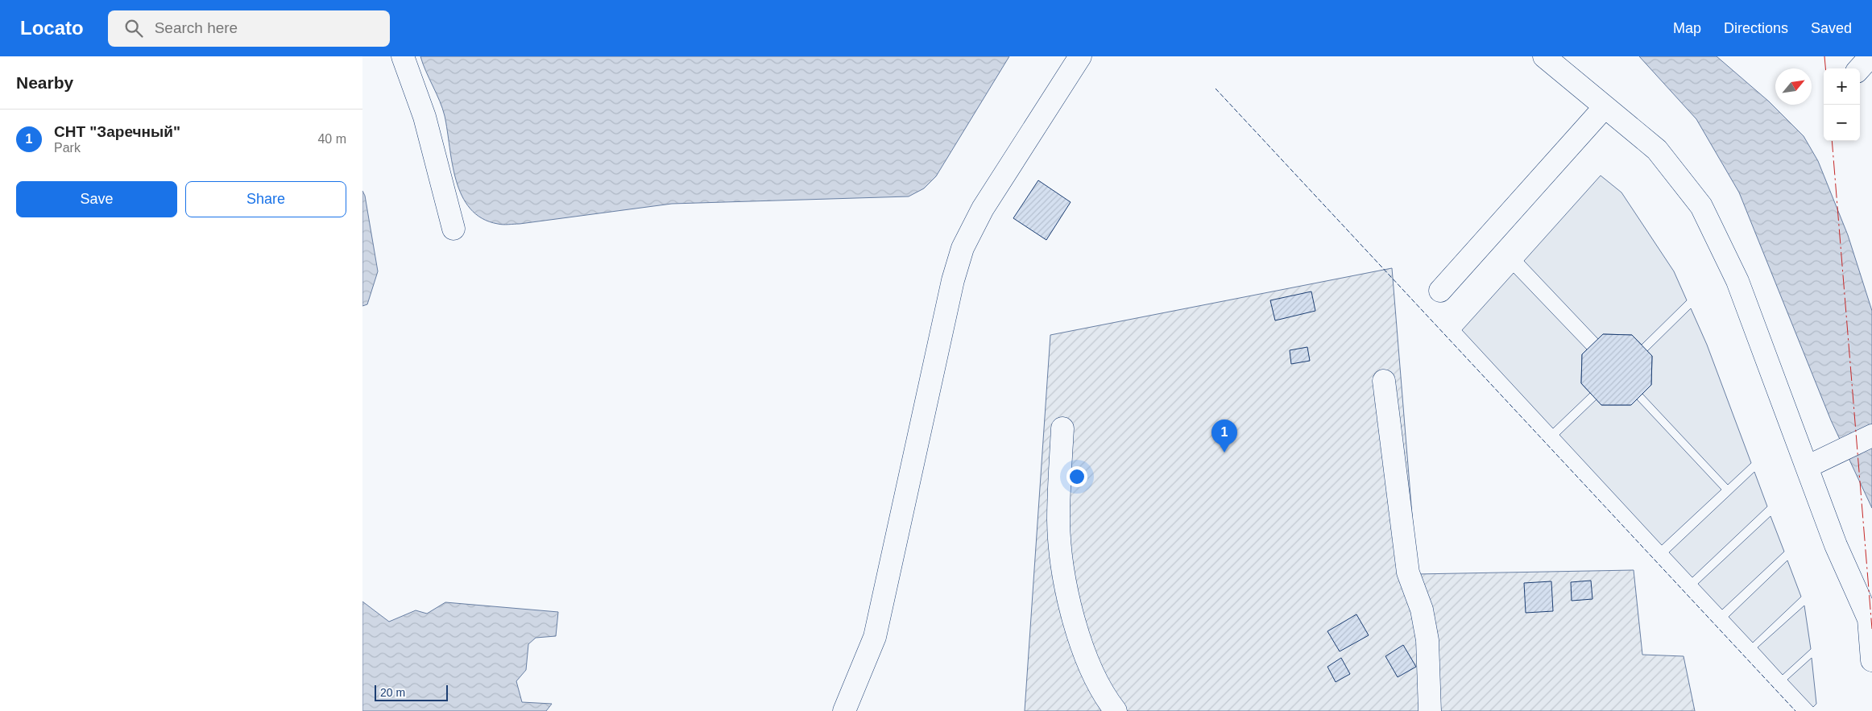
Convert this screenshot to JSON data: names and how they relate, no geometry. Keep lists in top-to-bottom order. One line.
{"scale_bar":"20 m","north":"top right","page":{"header":"Locato","search":"Search here","nav":["Map","Directions","Saved"],"heading":"Nearby","map_buttons":["+","−"],"list":[{"mark":"1","name":"СНТ \"Заречный\"","note":"Park","value":"40 m"}],"buttons":["Save","Share"],"pins":"1","scale":"20 m"}}
